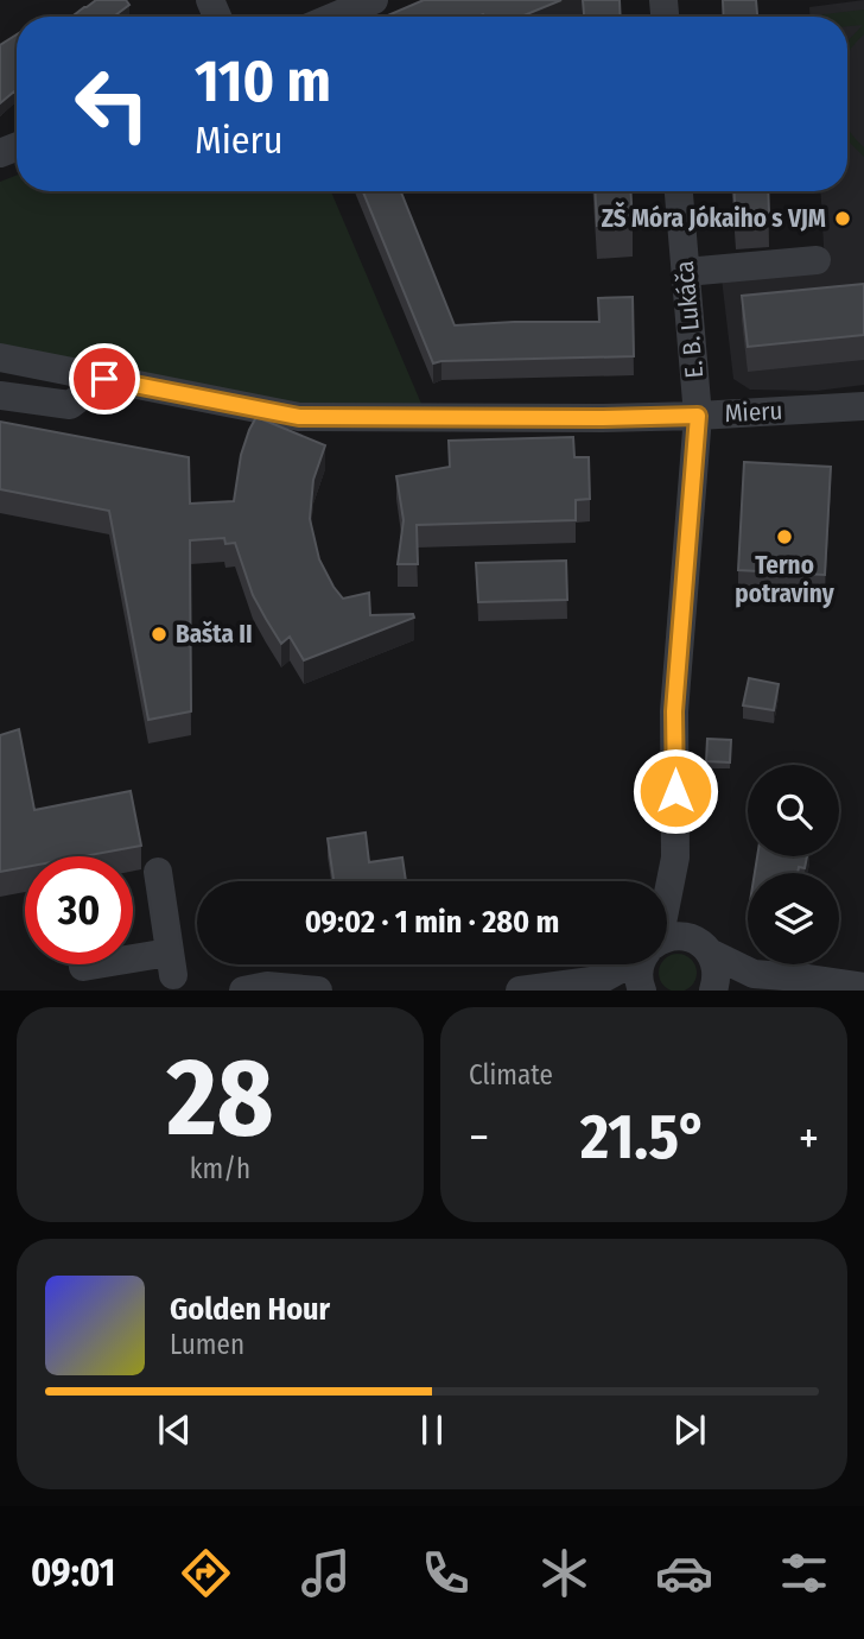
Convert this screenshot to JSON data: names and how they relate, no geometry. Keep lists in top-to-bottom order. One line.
{"streets":{"street":["E. B. Lukáča","Mieru"]},"crossings":[["E. B. Lukáča","Mieru"]],"places":["ZŠ Móra Jókaiho s VJM","Terno potraviny","Bašta II"],"page":{"turn":["110 m","Mieru"],"limit":"30","trip":"09:02 · 1 min · 280 m","tile":[["28","km/h"],"Climate"],"heat":["−","21.5°","+"],"song":["Golden Hour","Lumen"],"tabs":"09:01"}}
